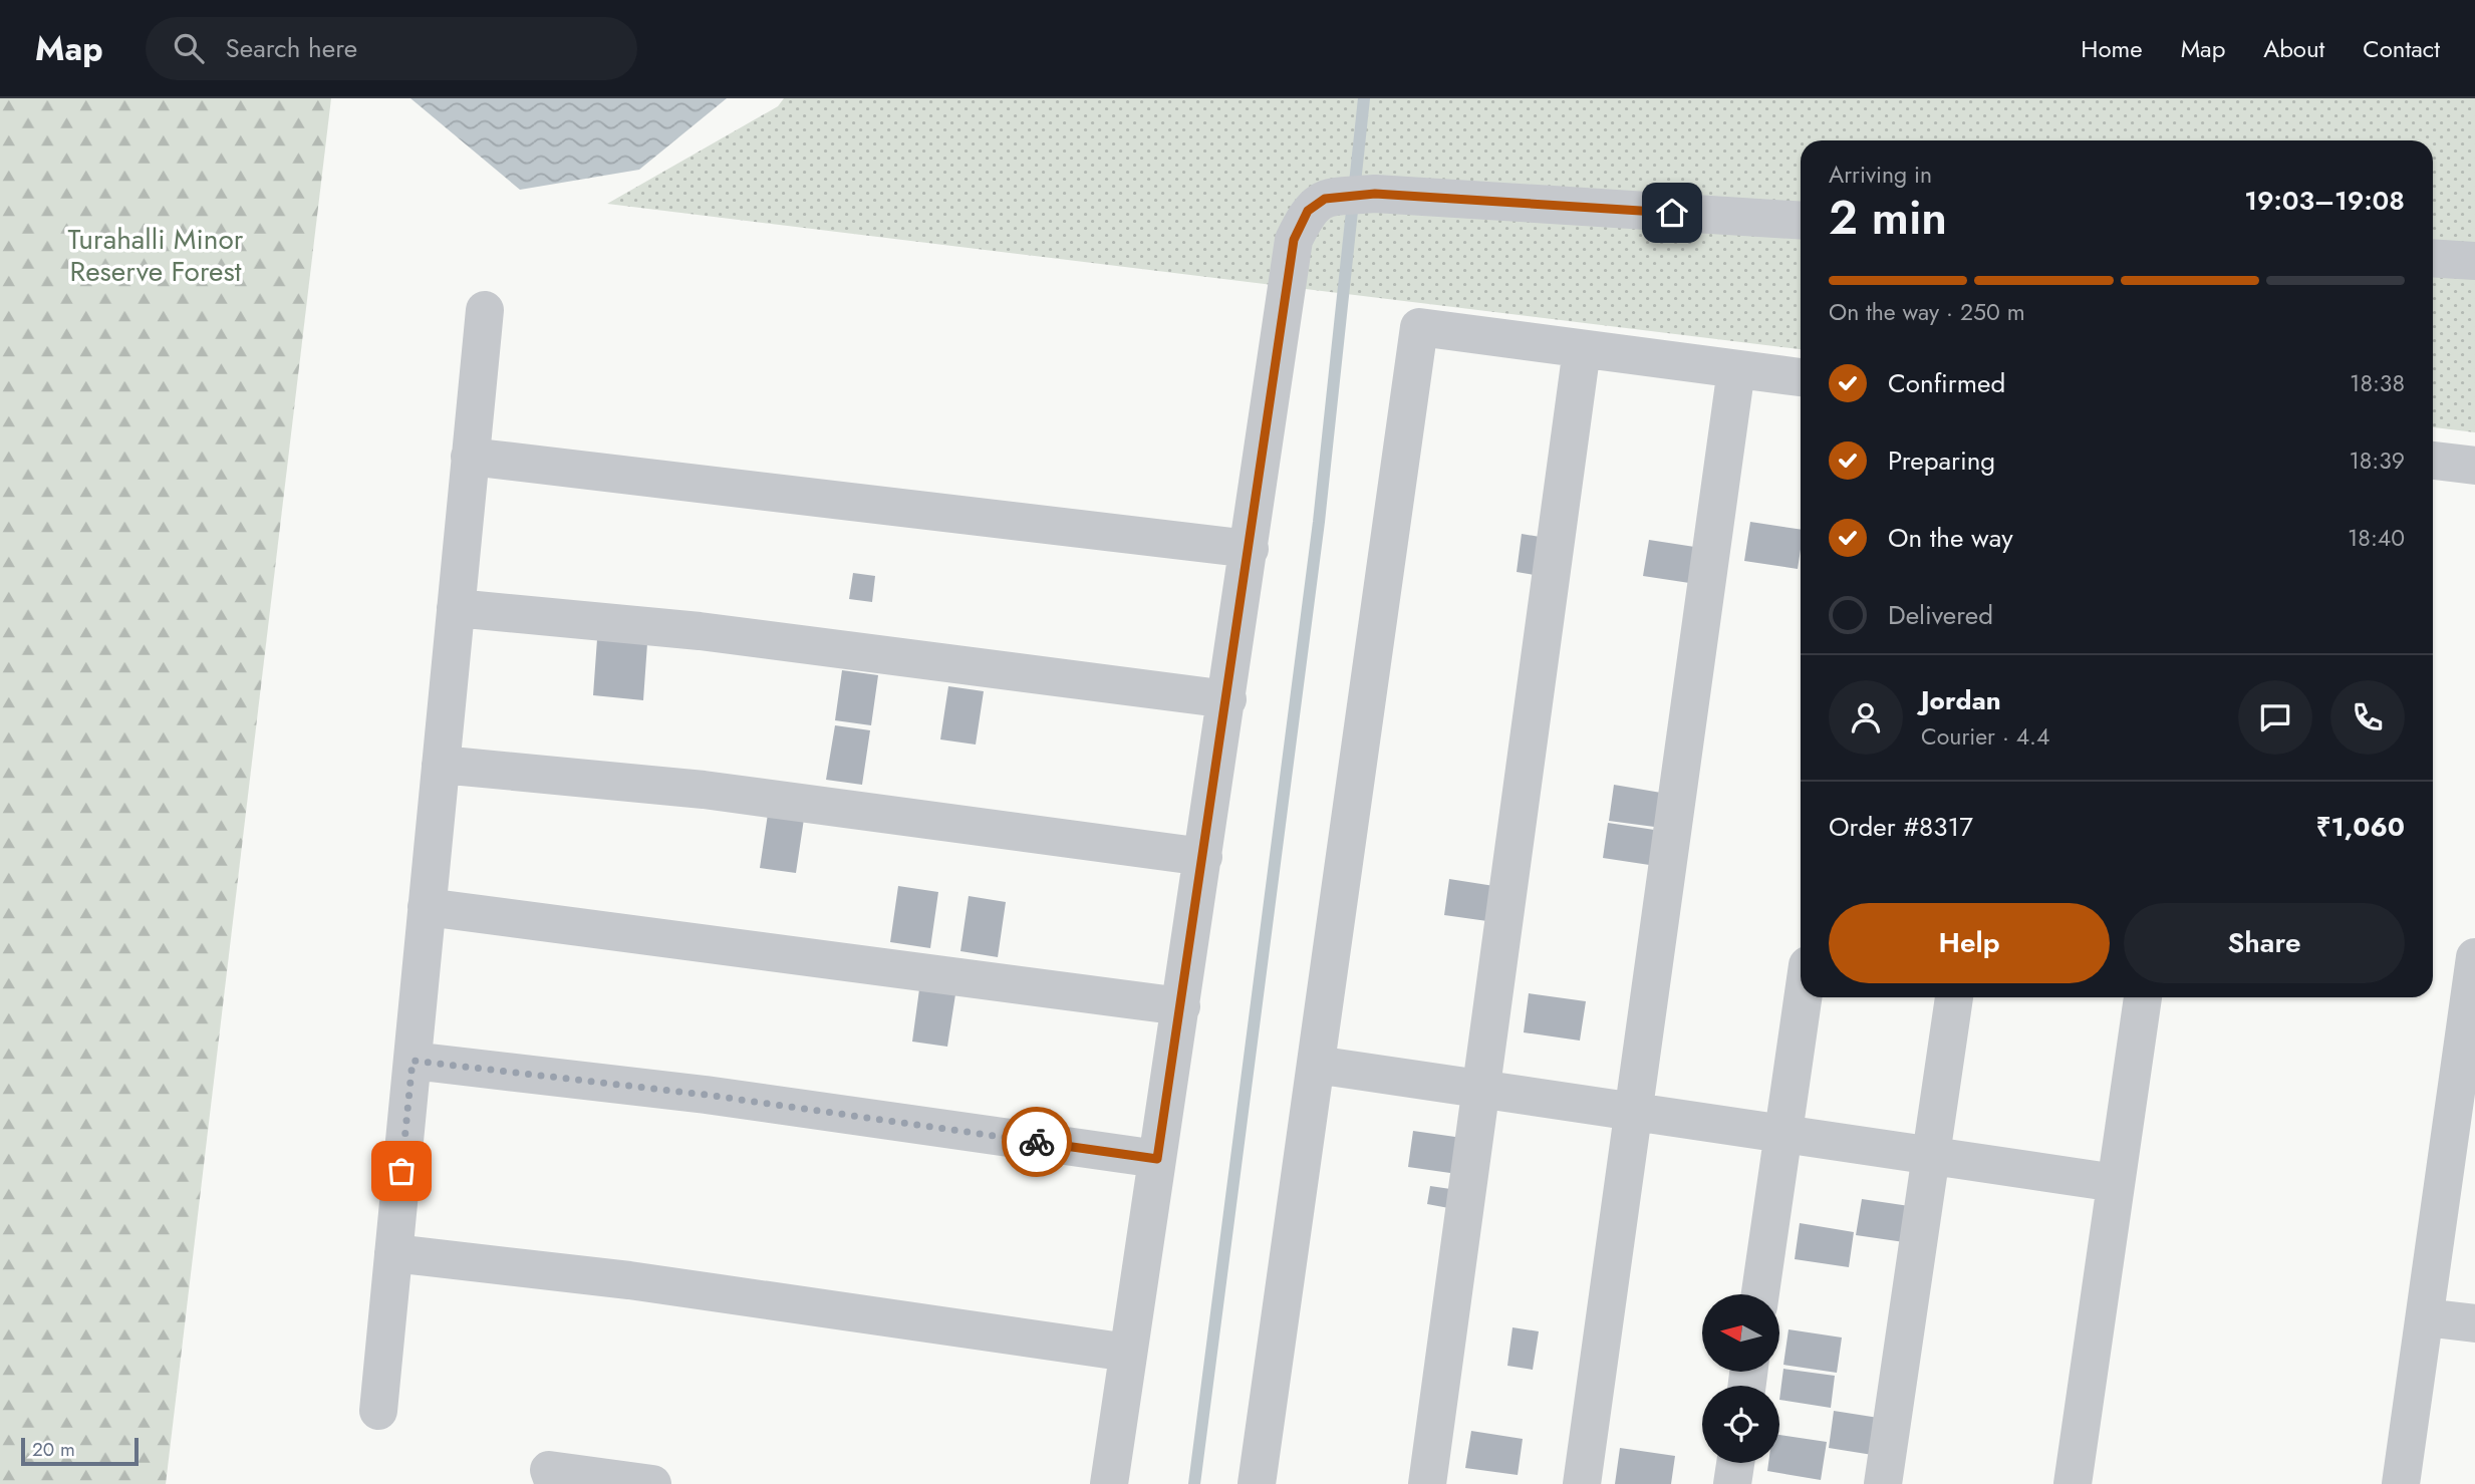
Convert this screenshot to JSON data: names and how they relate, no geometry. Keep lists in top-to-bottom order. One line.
{"parks":["Turahalli Minor Reserve Forest"],"scale_bar":"20 m","north":"left","page":{"header":"Map","search":"Search here","nav":["Home","Map","About","Contact"],"heading":["2 min","Arriving in","19:03–19:08"],"panel":["Jordan","Courier · 4.4","Order #8317","₹1,060"],"bar":"On the way · 250 m","list":[["Confirmed","18:38"],["Preparing","18:39"],["On the way","18:40"],"Delivered"],"buttons":["Help","Share"],"scale":"20 m"}}
